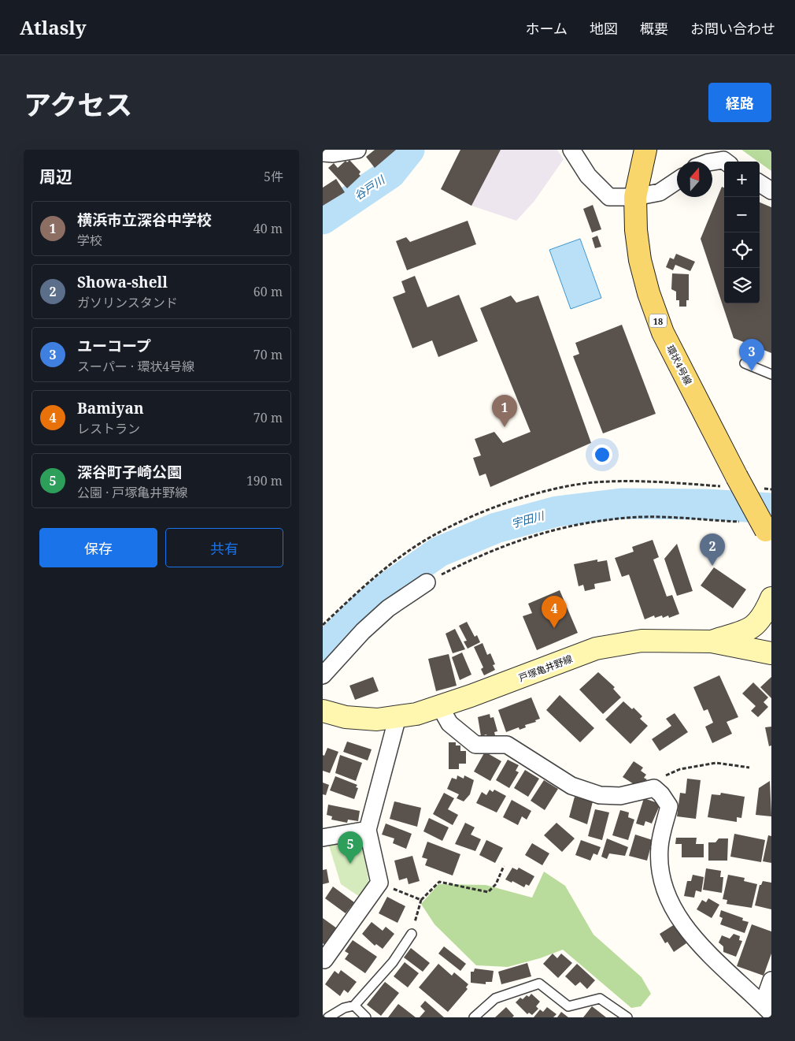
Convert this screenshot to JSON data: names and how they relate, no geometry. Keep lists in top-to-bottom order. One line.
{"streets":{"main road":["18","環状4号線","戸塚亀井野線"]},"water":["谷戸川","宇田川"],"north":"top","page":{"header":"Atlasly","nav":["ホーム","地図","概要","お問い合わせ"],"title":"アクセス","buttons":["経路",["保存","共有"]],"heading":["周辺","5件"],"map_buttons":["+","−"],"list":[{"mark":"1","name":"横浜市立深谷中学校","note":"学校","value":"40 m"},{"mark":"2","name":"Showa-shell","note":"ガソリンスタンド","value":"60 m"},{"mark":"3","name":"ユーコープ","note":"スーパー · 環状4号線","value":"70 m"},{"mark":"4","name":"Bamiyan","note":"レストラン","value":"70 m"},{"mark":"5","name":"深谷町子崎公園","note":"公園 · 戸塚亀井野線","value":"190 m"}],"pins":["3","1","2","4","5"]}}
